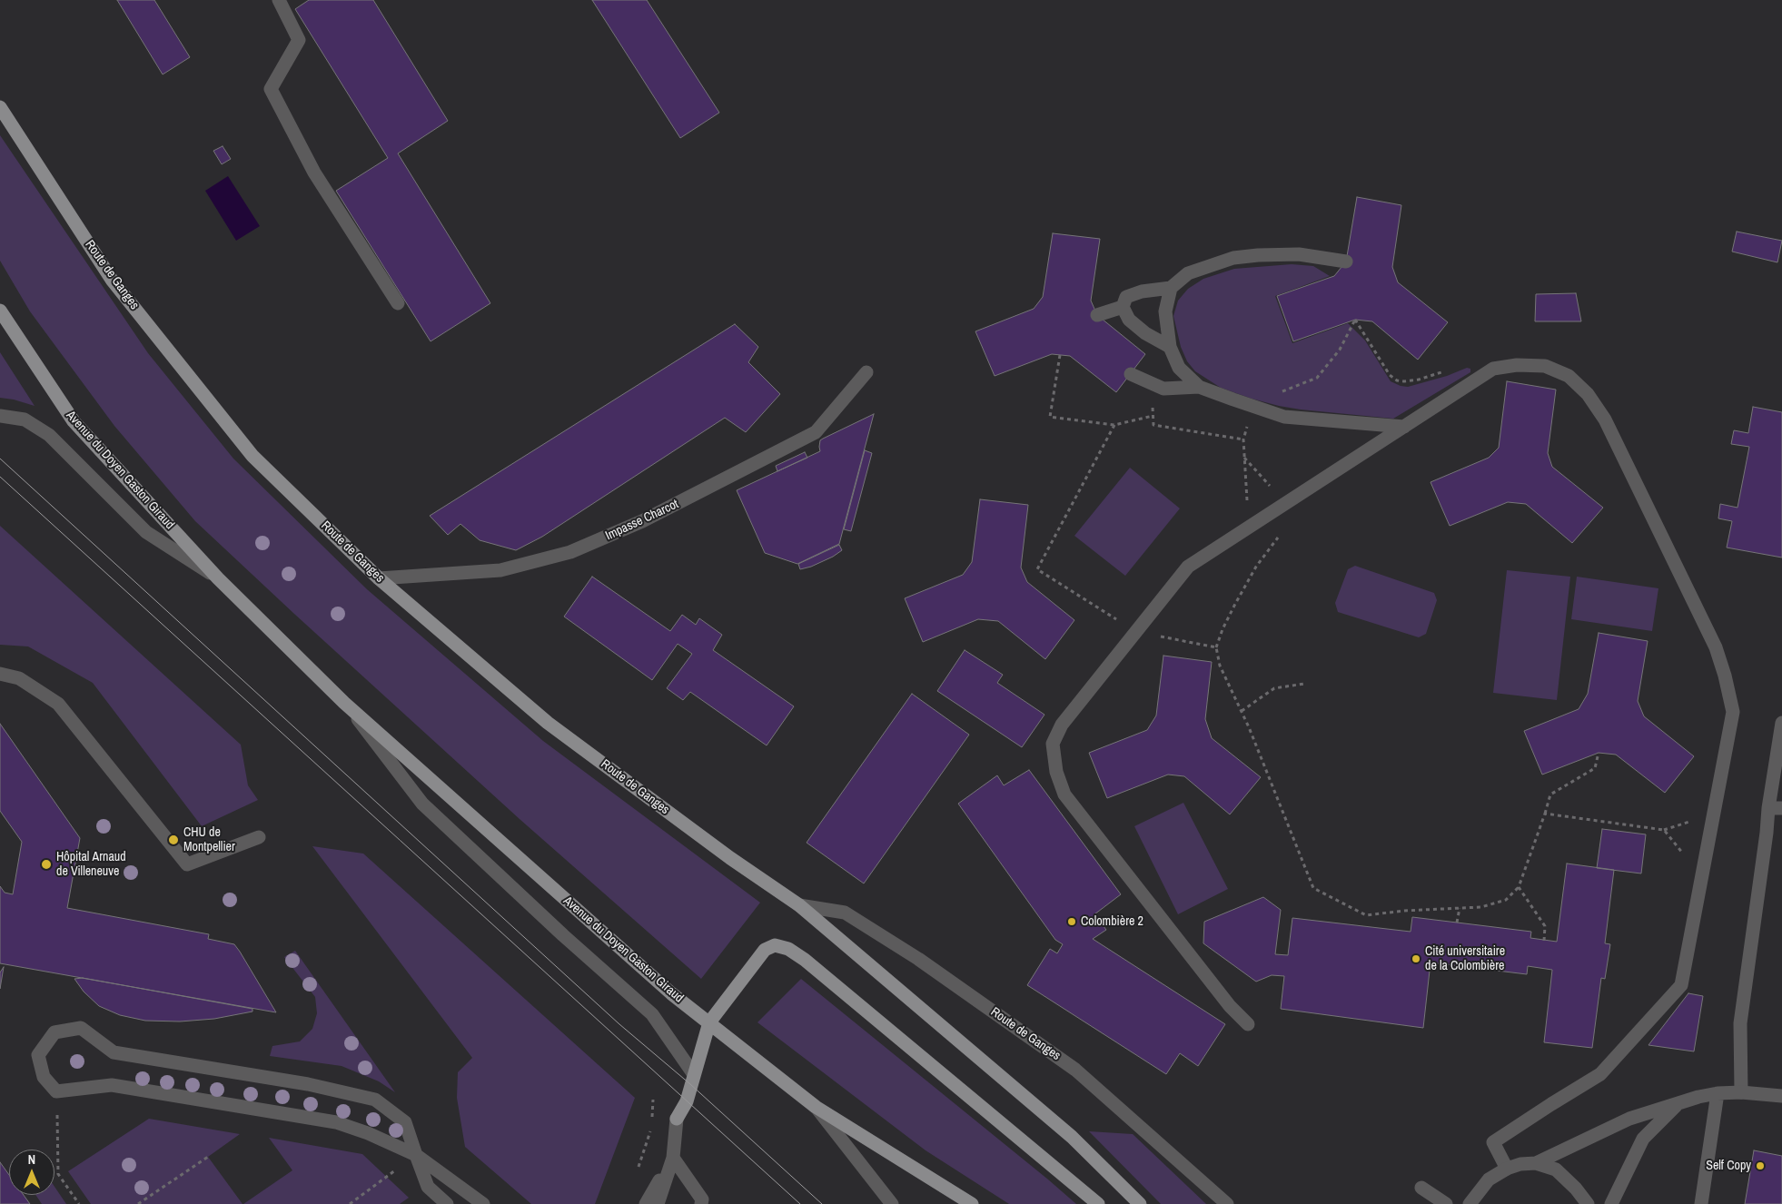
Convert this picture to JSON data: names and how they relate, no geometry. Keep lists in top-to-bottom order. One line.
{"streets":{"main road":["Route de Ganges","Avenue du Doyen Gaston Giraud"],"street":["Impasse Charcot"]},"crossings":[["Route de Ganges","Impasse Charcot"]],"places":["CHU de Montpellier","Hôpital Arnaud de Villeneuve","Colombière 2","Cité universitaire de la Colombière","Self Copy"],"north":"top"}
